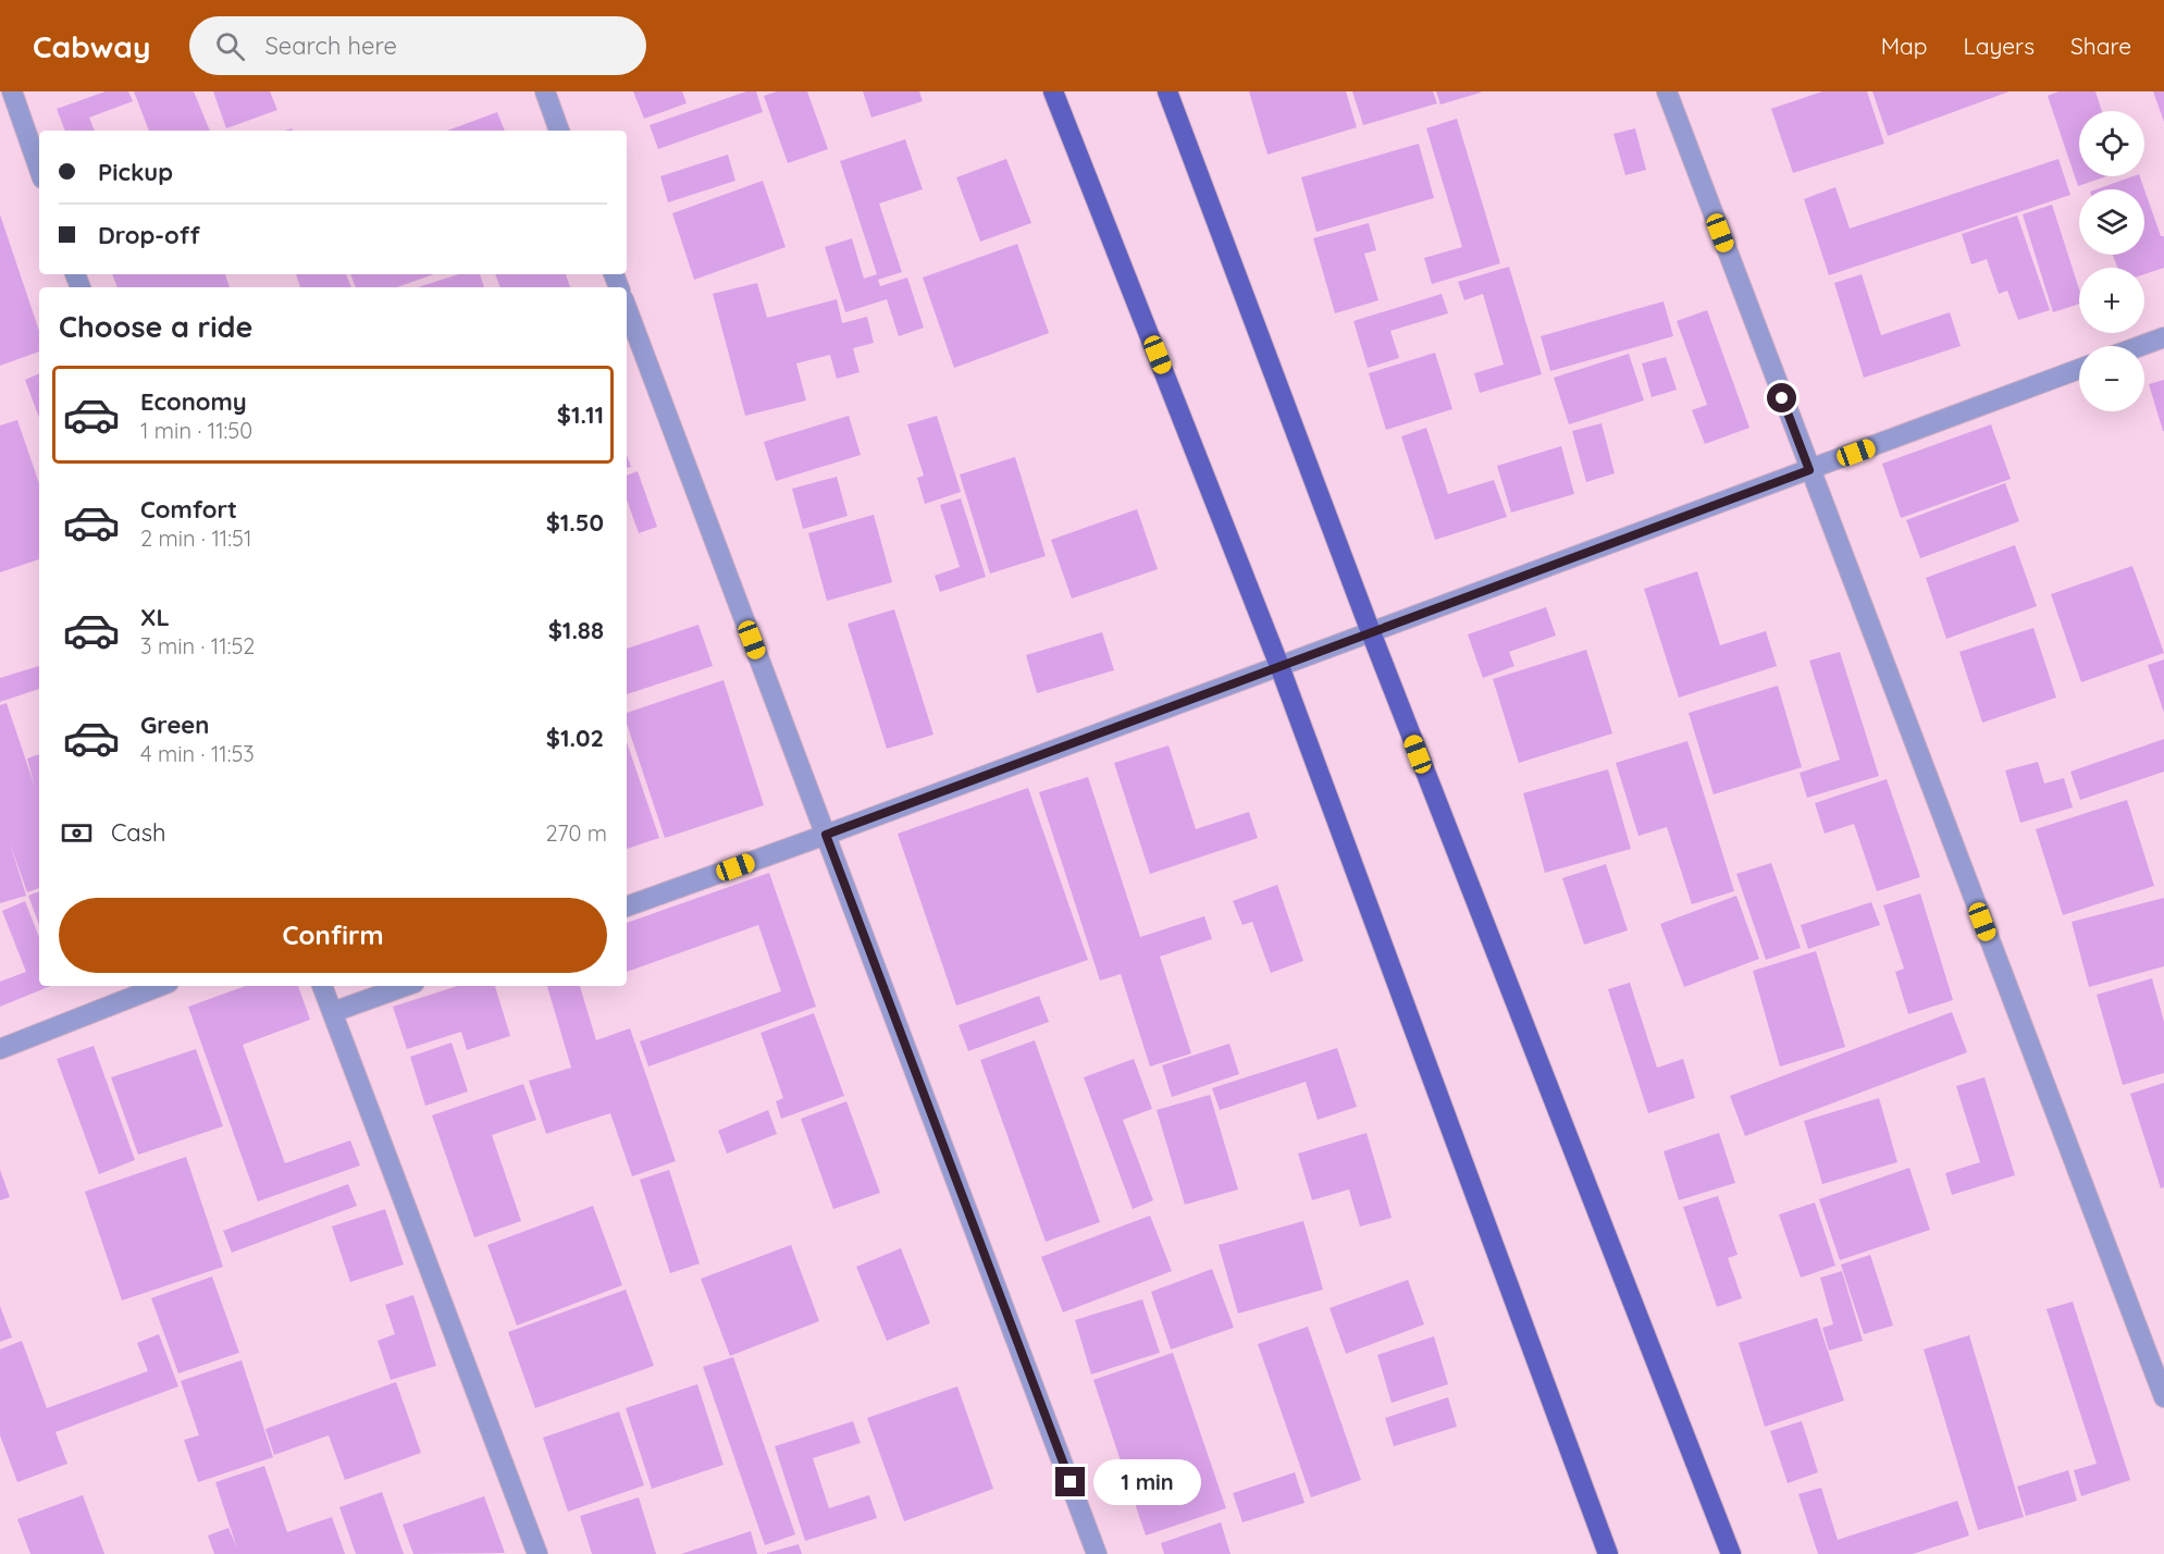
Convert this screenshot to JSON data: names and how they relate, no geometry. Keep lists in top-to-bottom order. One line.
{"page":{"header":"Cabway","search":"Search here","nav":["Map","Layers","Share"],"map_buttons":["+","−"],"banner":["Pickup","Drop-off"],"heading":"Choose a ride","list":[{"name":"Economy","note":"1 min · 11:50","value":"$1.11"},{"name":"Comfort","note":"2 min · 11:51","value":"$1.50"},{"name":"XL","note":"3 min · 11:52","value":"$1.88"},{"name":"Green","note":"4 min · 11:53","value":"$1.02"}],"pay":["Cash","270 m"],"buttons":"Confirm","bubble":"1 min"}}
